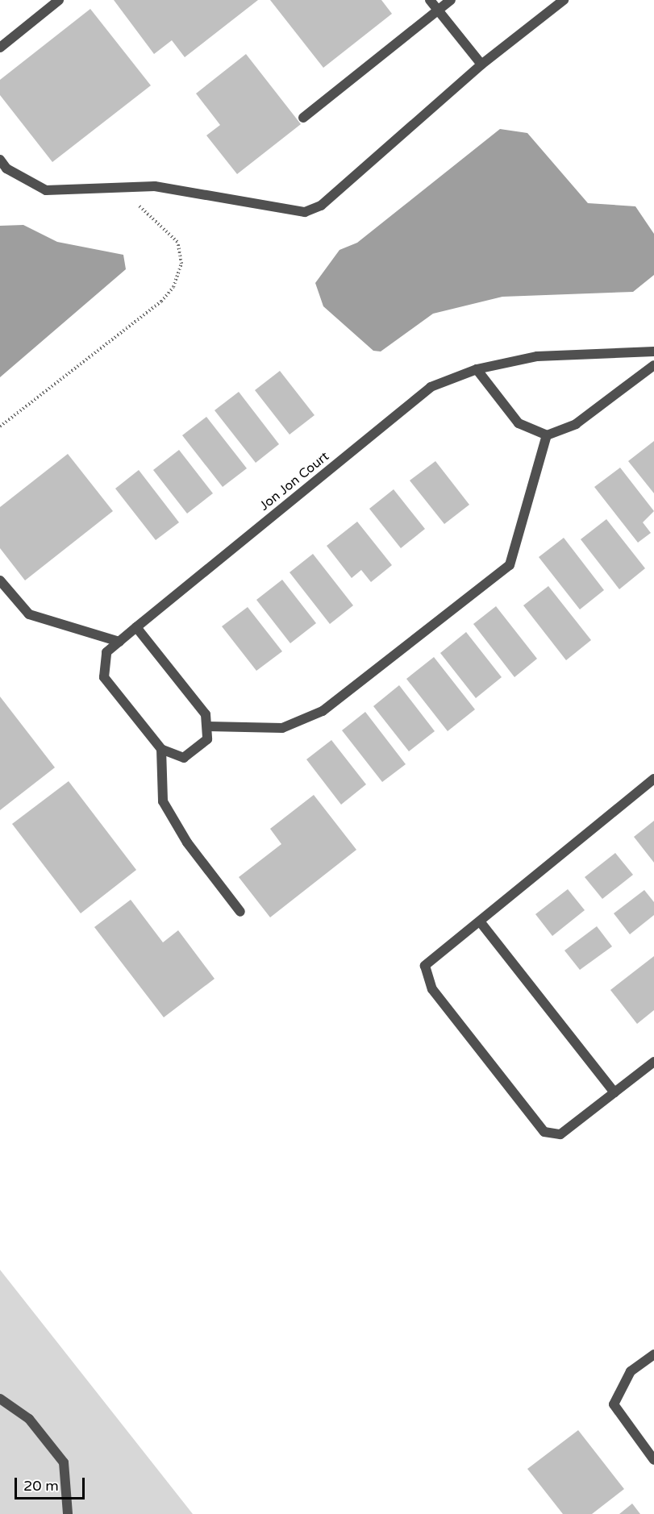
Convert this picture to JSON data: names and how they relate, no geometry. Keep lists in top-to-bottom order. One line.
{"streets":{"street":["Jon Jon Court"]},"scale_bar":"20 m"}
